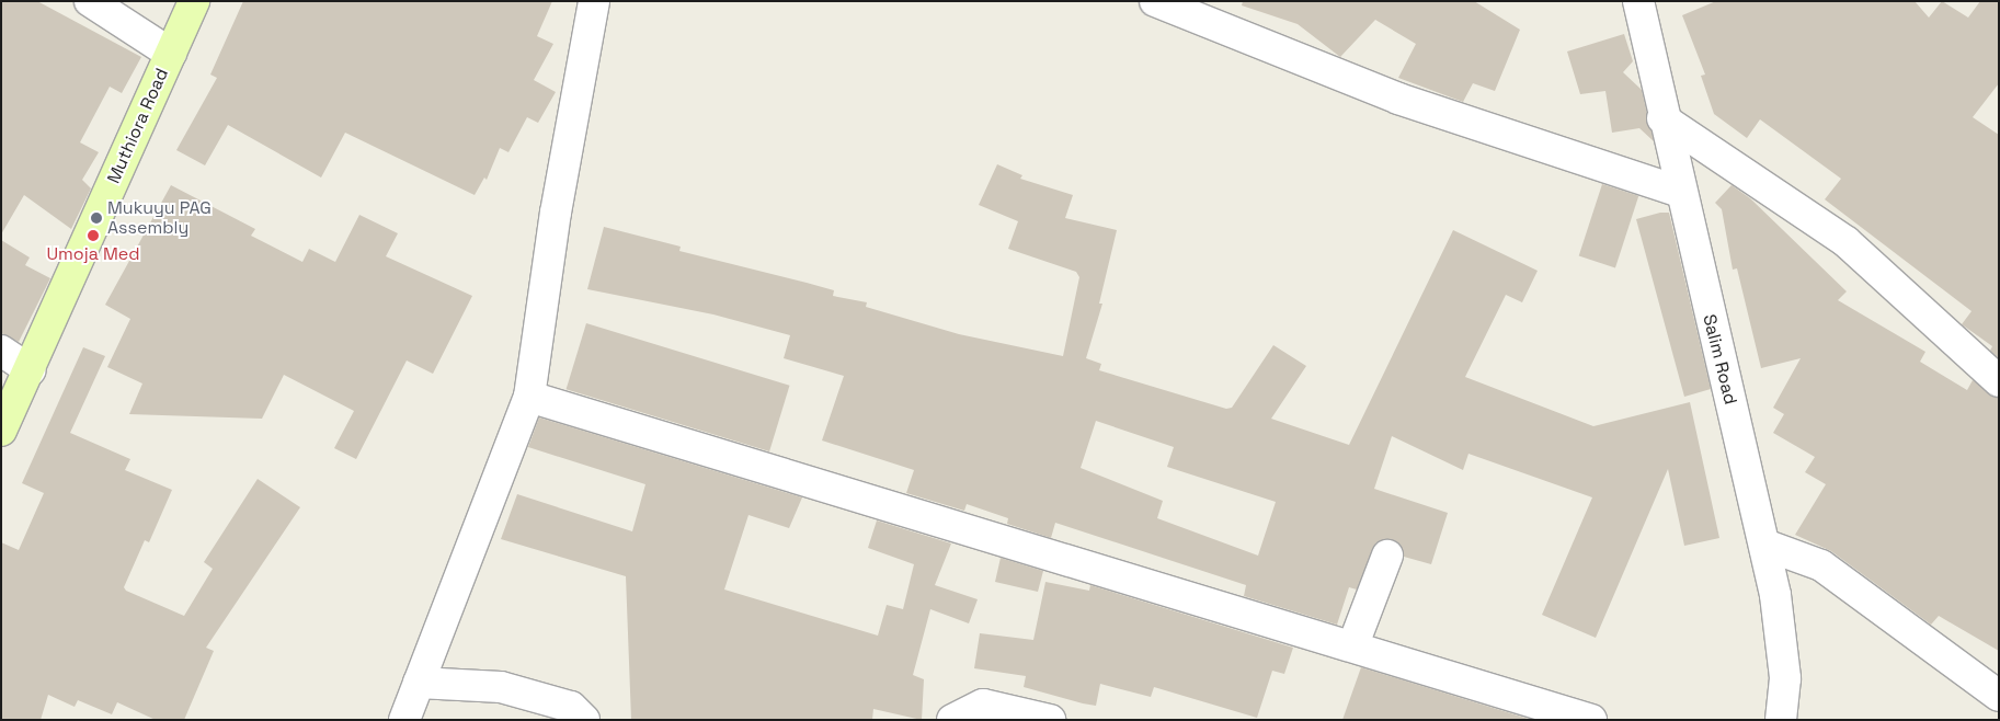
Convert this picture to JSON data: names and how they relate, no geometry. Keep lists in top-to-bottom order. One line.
{"streets":{"street":["Muthiora Road","Salim Road"]},"places":["Mukuyu PAG Assembly","Umoja Med"]}
